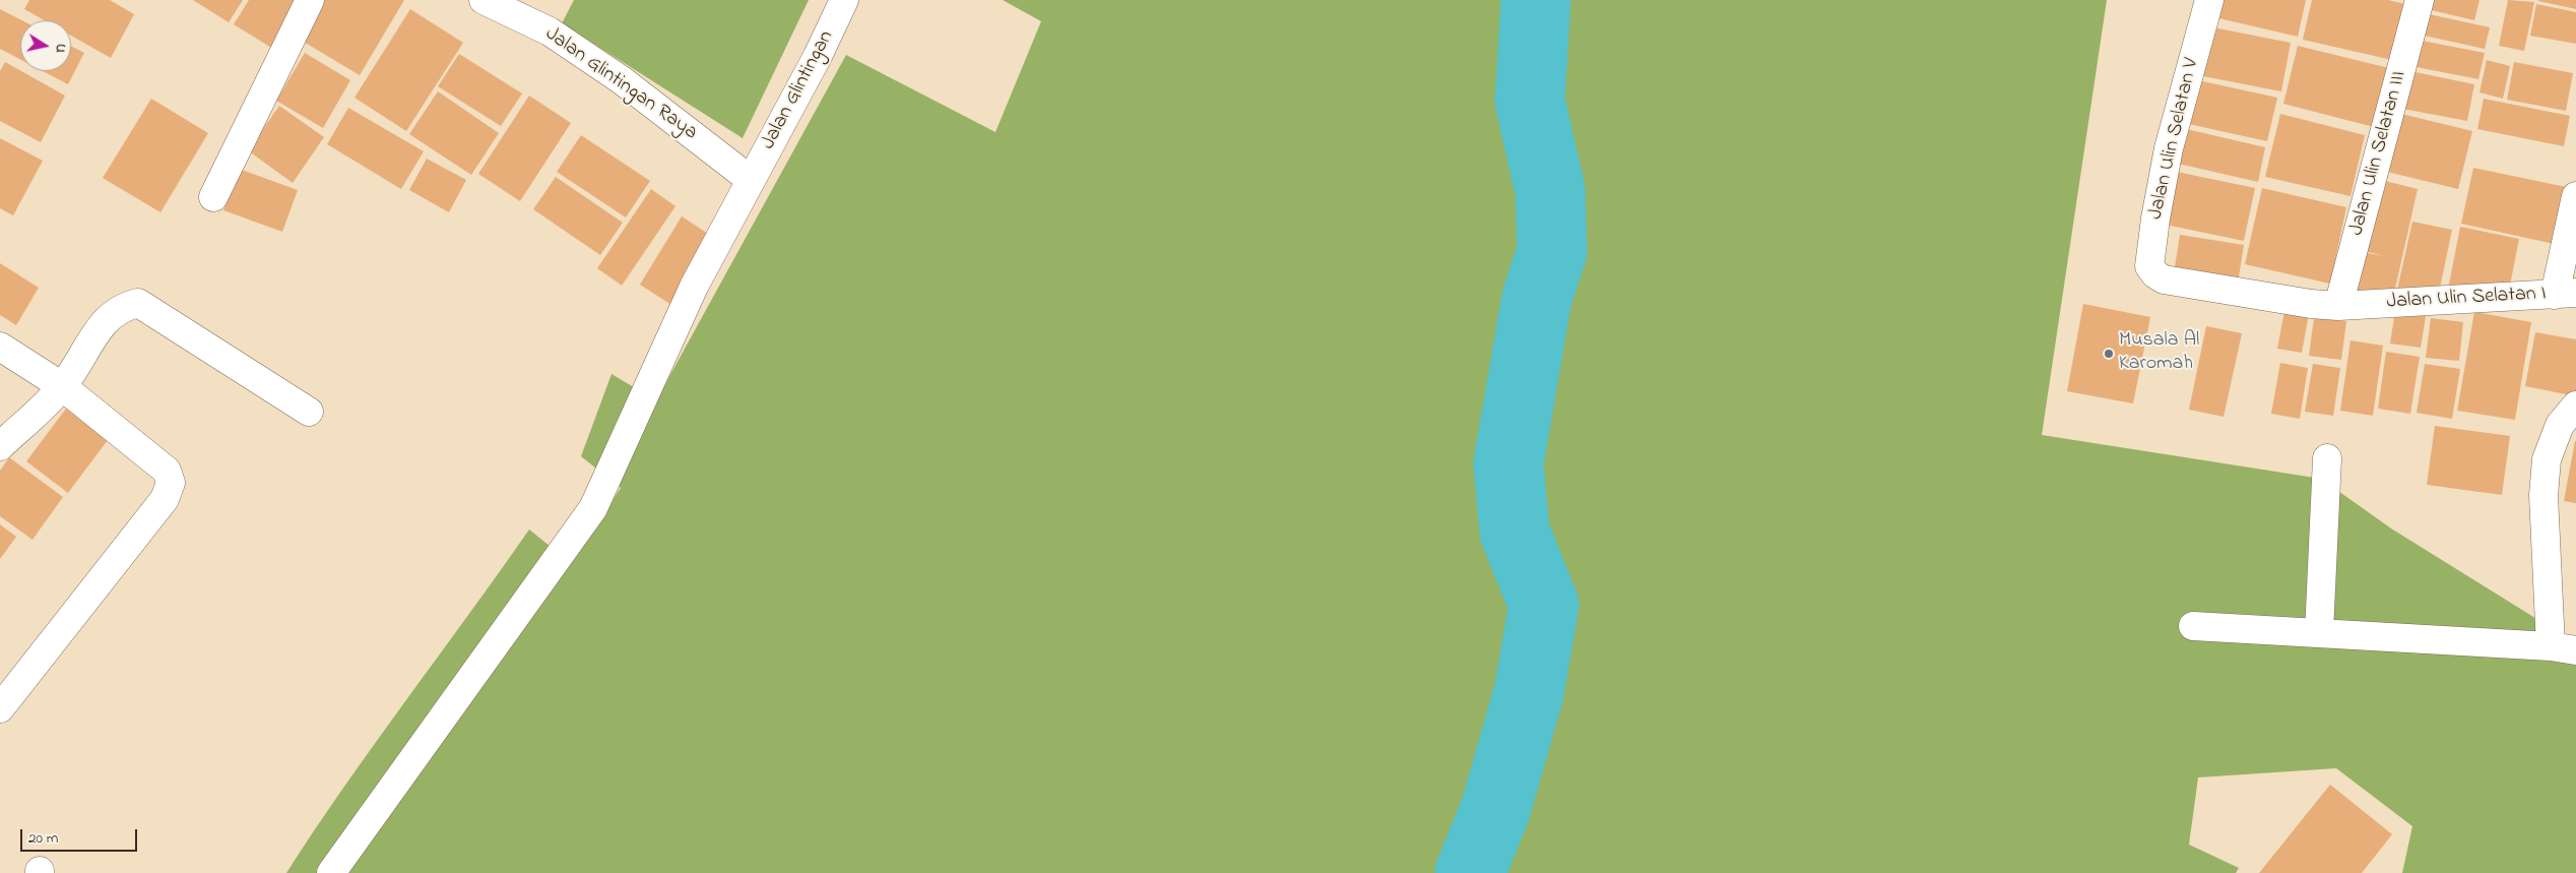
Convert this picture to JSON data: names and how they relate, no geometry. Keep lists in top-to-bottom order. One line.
{"streets":{"street":["Jalan Glintingan Raya","Jalan Glintingan","Jalan Ulin Selatan V","Jalan Ulin Selatan III","Jalan Ulin Selatan I"]},"crossings":[["Jalan Glintingan Raya","Jalan Glintingan"],["Jalan Ulin Selatan V","Jalan Ulin Selatan III"],["Jalan Ulin Selatan V","Jalan Ulin Selatan I"],["Jalan Ulin Selatan III","Jalan Ulin Selatan I"]],"places":["Musala Al Karomah"],"scale_bar":"20 m","north":"right"}
